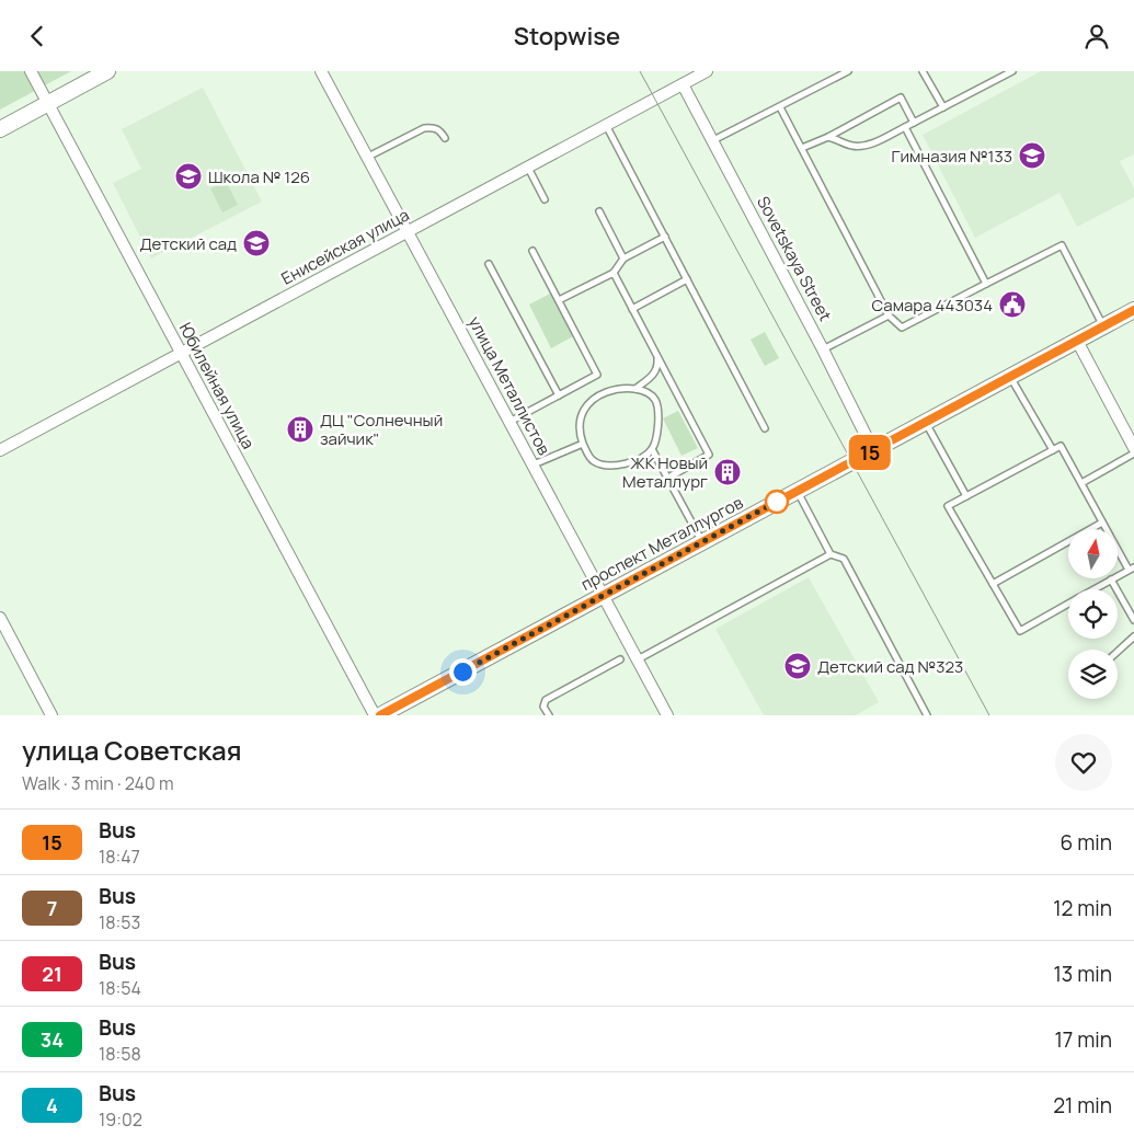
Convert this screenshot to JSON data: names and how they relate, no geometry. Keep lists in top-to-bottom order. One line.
{"streets":{"street":["Енисейская улица","Sovetskaya Street","Юбилейная улица","улица Металлистов","проспект Металлургов"]},"crossings":[["Енисейская улица","Sovetskaya Street"],["Енисейская улица","Юбилейная улица"],["Енисейская улица","улица Металлистов"],["Sovetskaya Street","проспект Металлургов"],["улица Металлистов","проспект Металлургов"]],"places":{"school or university":["Гимназия №133","Школа № 126","Детский сад","Детский сад №323"],"public building":["Самара 443034"],"building":["ДЦ \"Солнечный зайчик\"","ЖК Новый Металлург"]},"lines":["bus line 15"],"north":"top","page":{"header":"Stopwise","on_map":"15","heading":["улица Советская","Walk · 3 min · 240 m"],"list":[{"mark":"15","name":"Bus","note":"18:47","value":"6 min"},{"mark":"7","name":"Bus","note":"18:53","value":"12 min"},{"mark":"21","name":"Bus","note":"18:54","value":"13 min"},{"mark":"34","name":"Bus","note":"18:58","value":"17 min"},{"mark":"4","name":"Bus","note":"19:02","value":"21 min"}]}}
